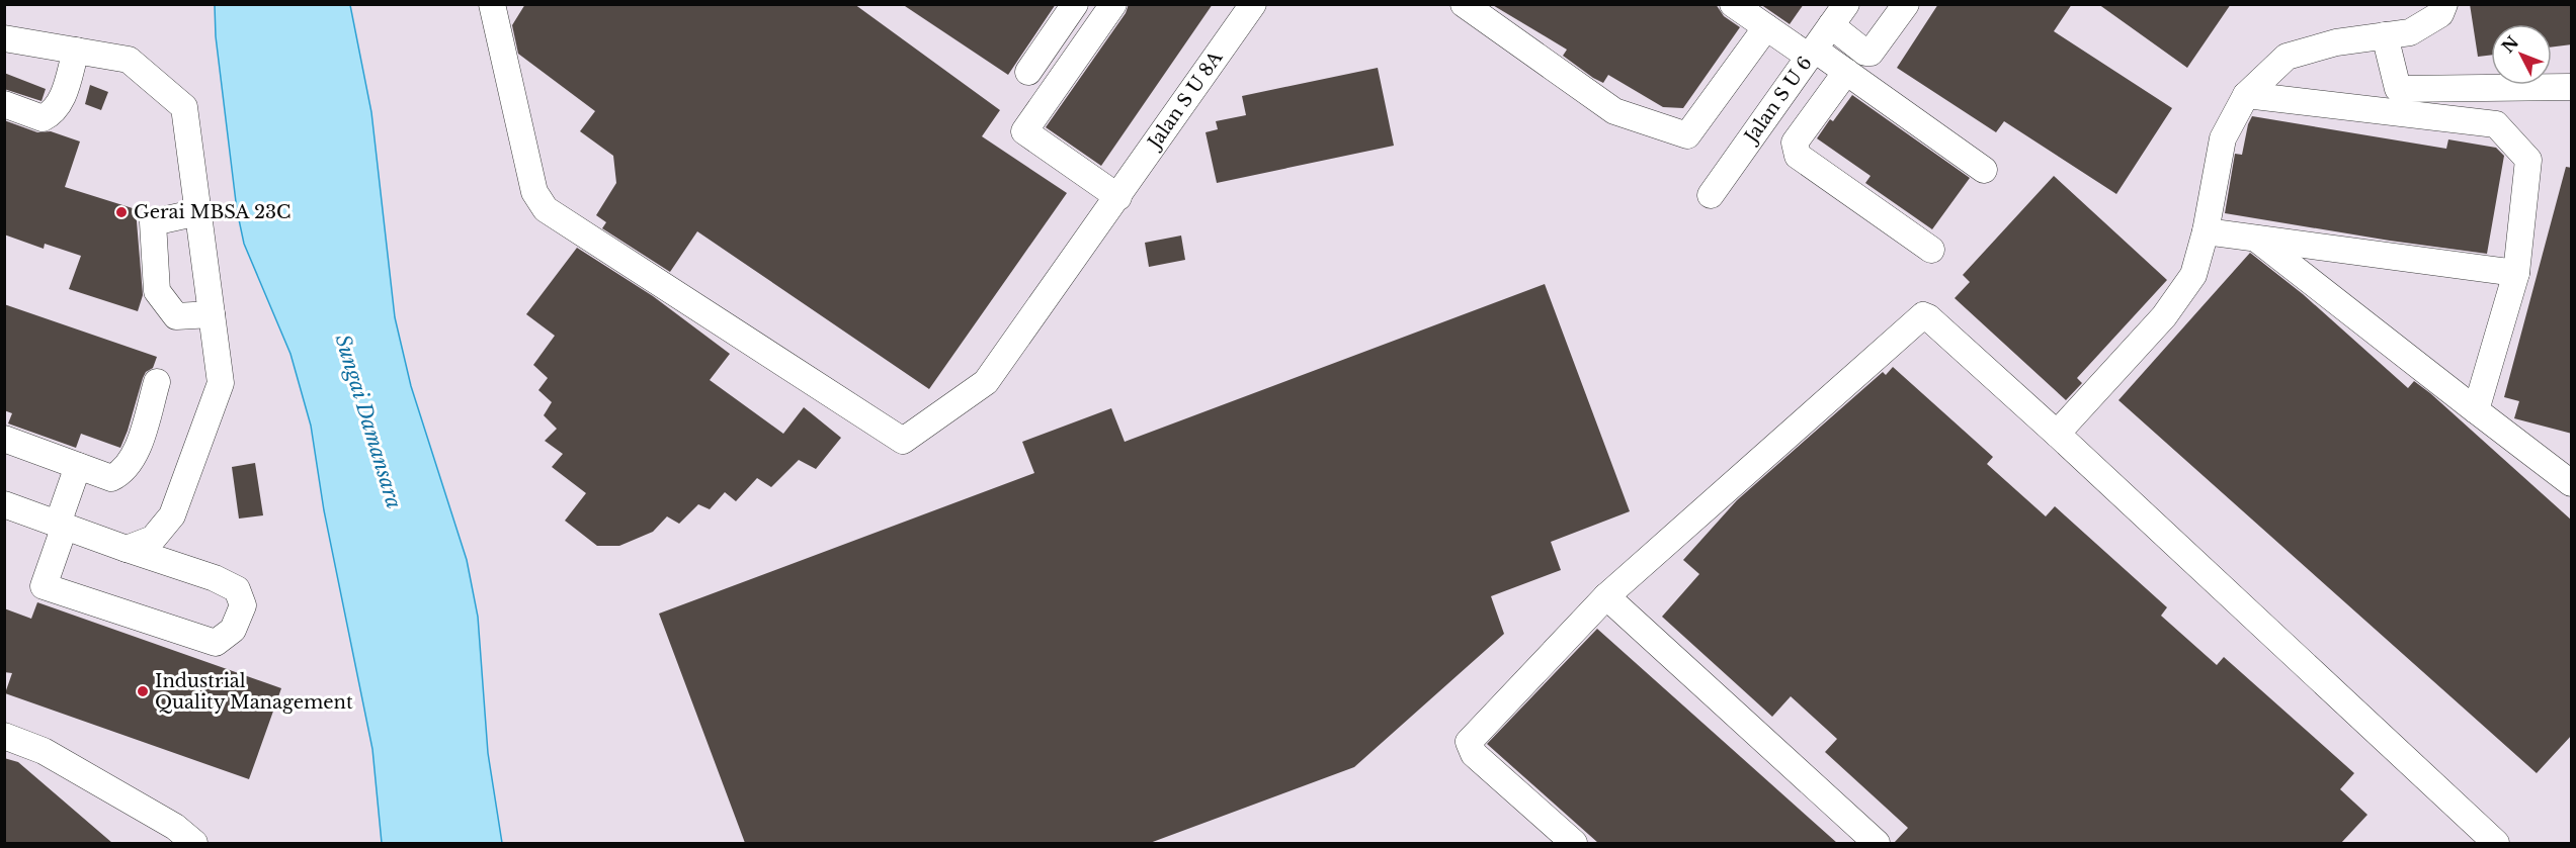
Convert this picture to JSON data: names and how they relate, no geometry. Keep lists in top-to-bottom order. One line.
{"streets":{"street":["Jalan S U 6","Jalan S U 8A"]},"water":["Sungai Damansara"],"places":["Gerai MBSA 23C","Industrial Quality Management"],"north":"top left"}
